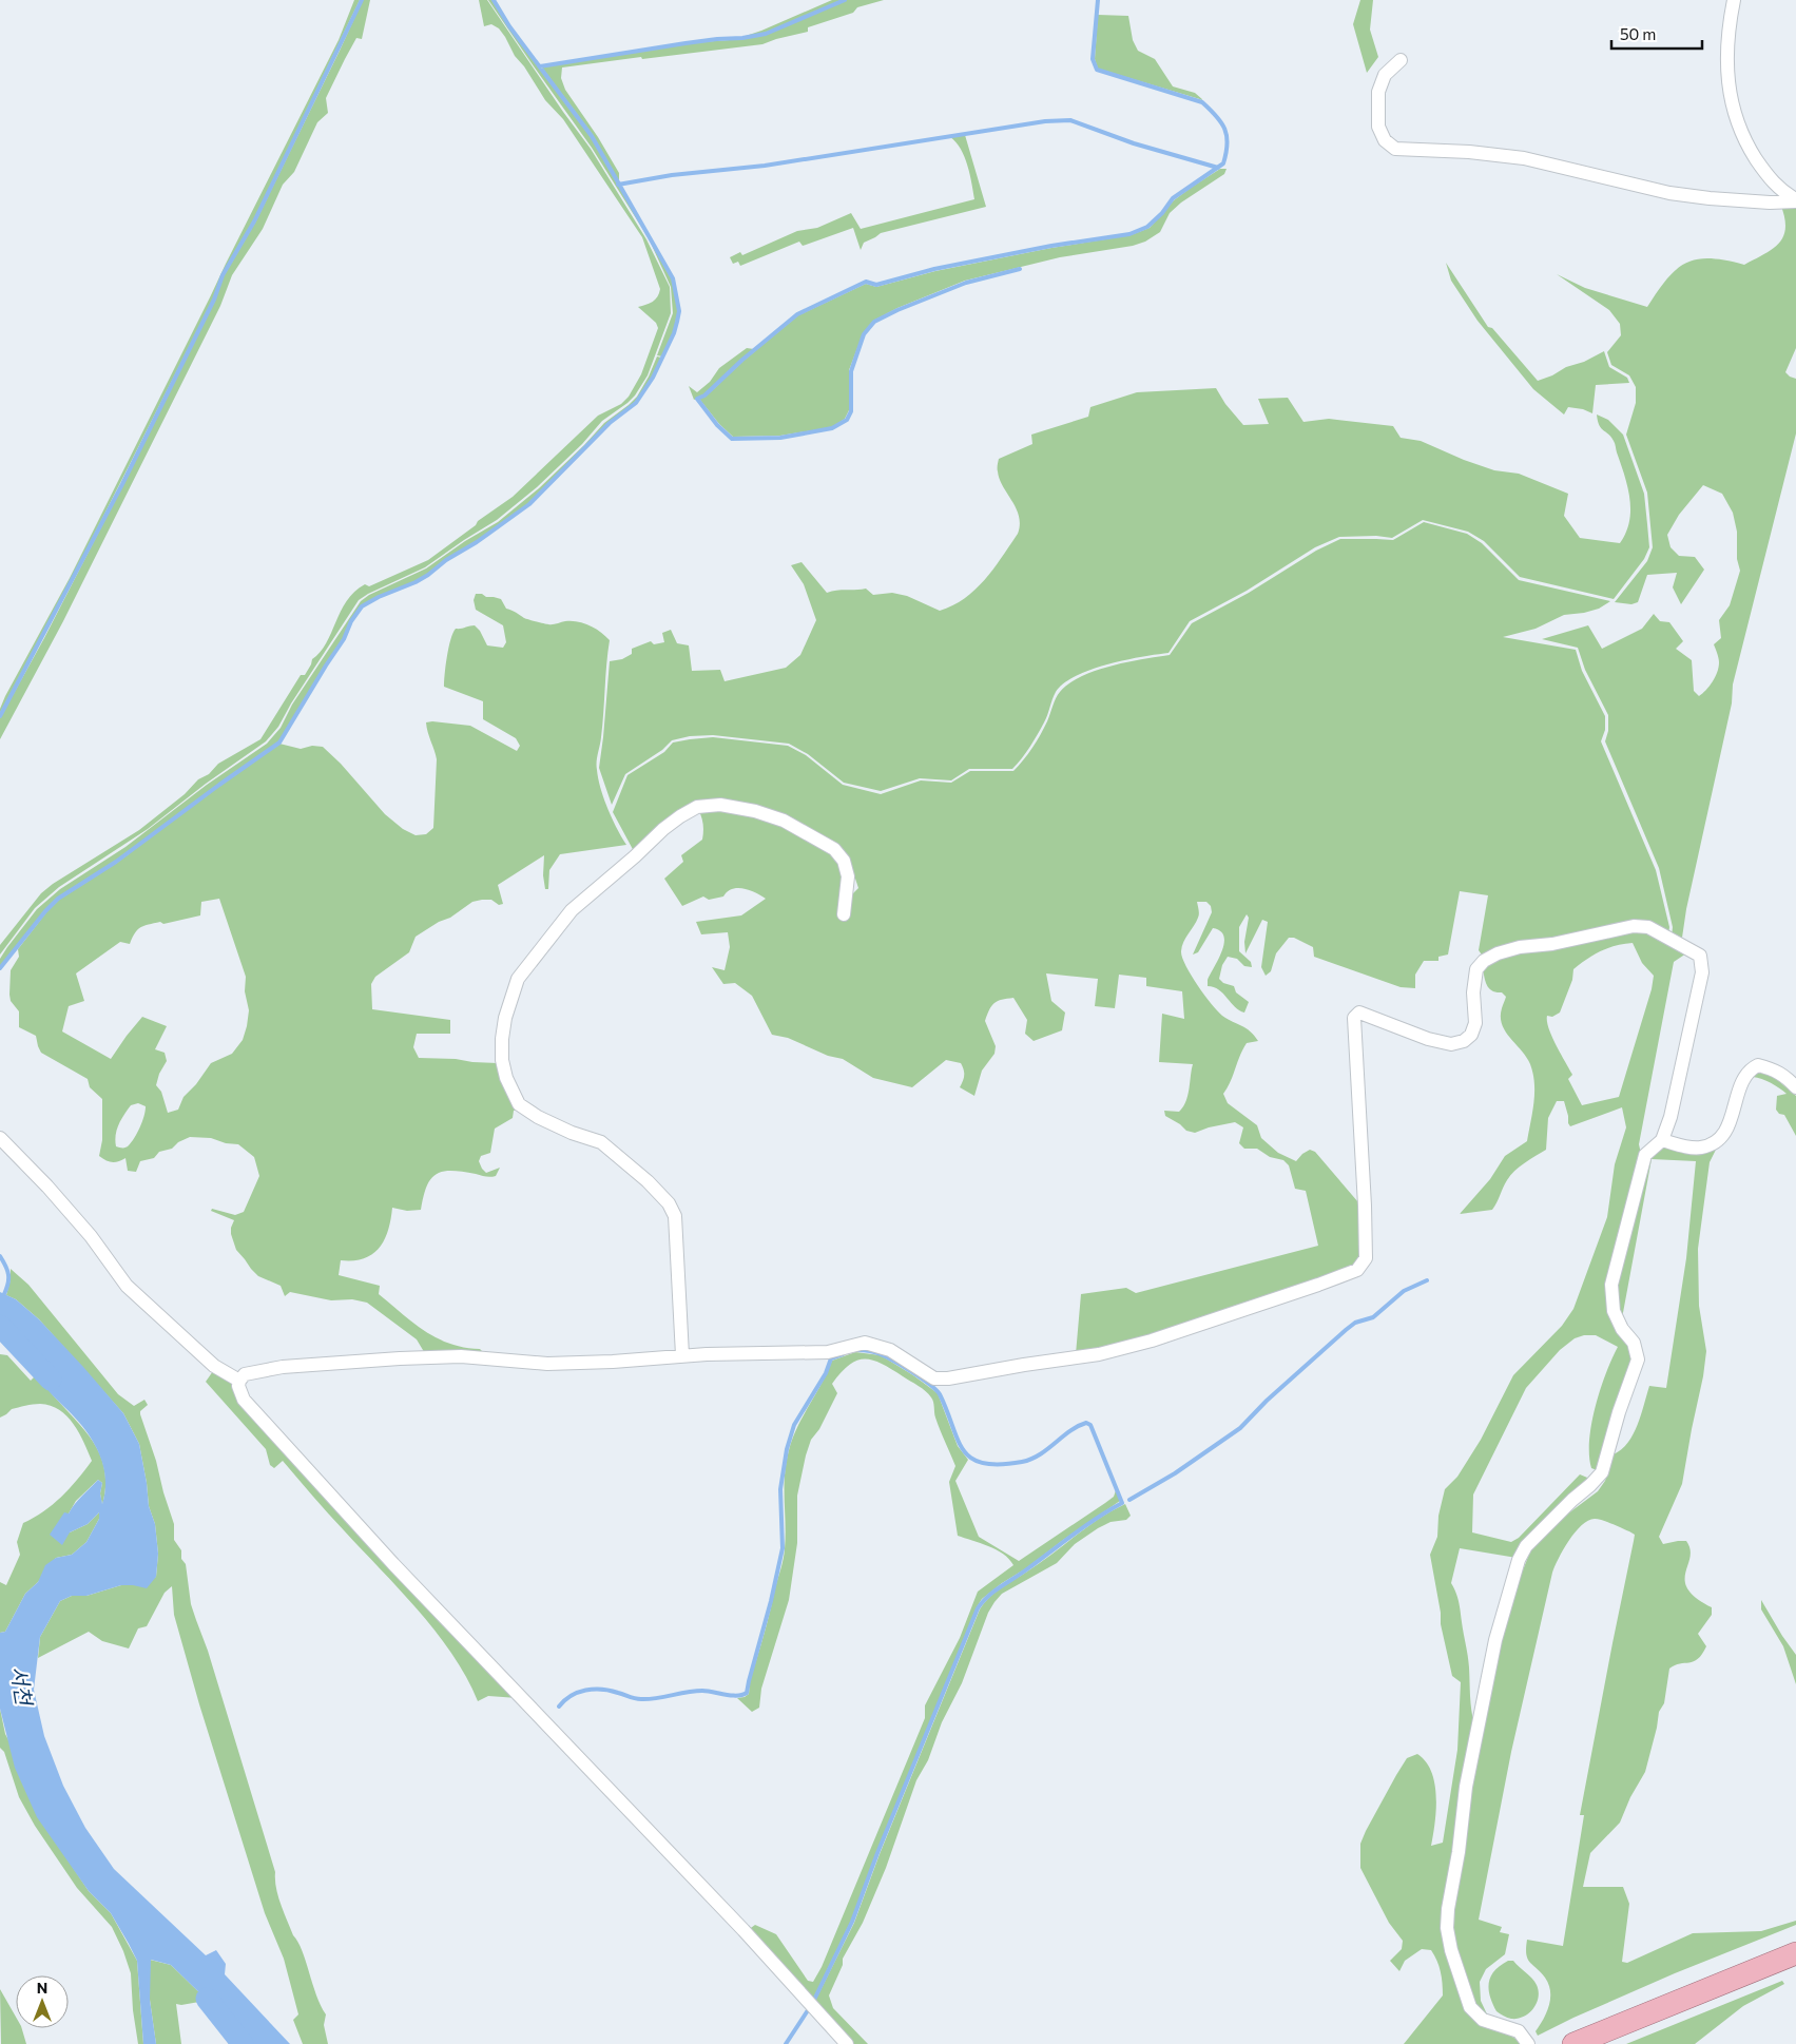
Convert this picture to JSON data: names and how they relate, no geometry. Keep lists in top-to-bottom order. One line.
{"water":["서천"],"scale_bar":"50 m","north":"top"}
